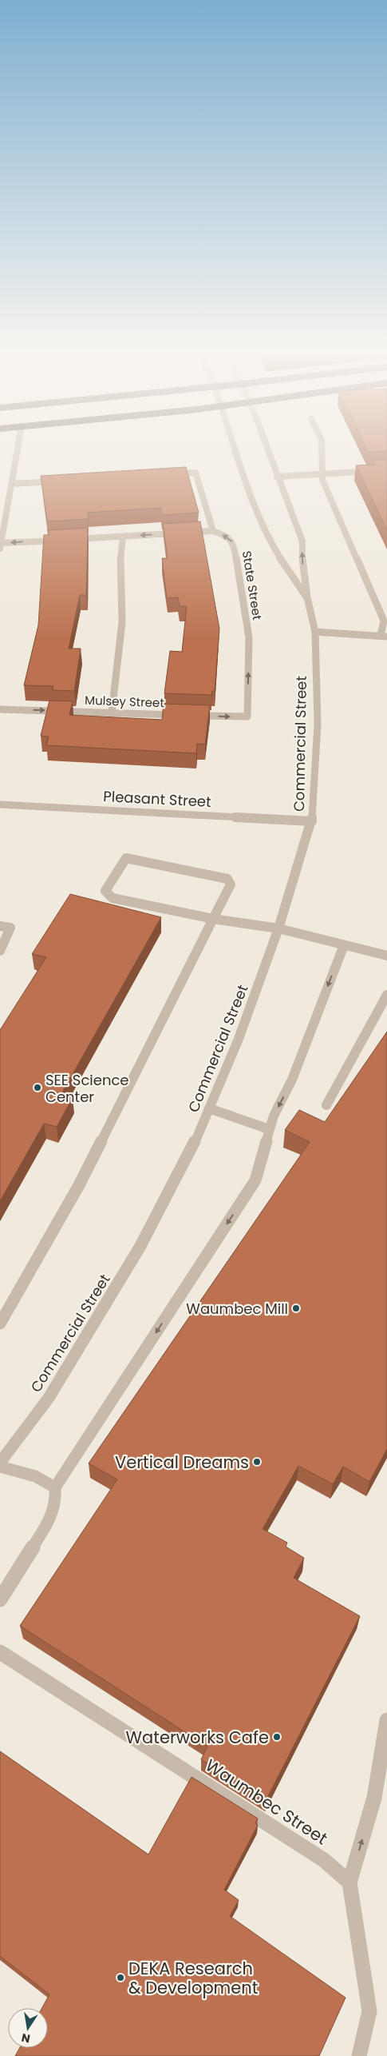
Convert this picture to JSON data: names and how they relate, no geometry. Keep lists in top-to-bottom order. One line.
{"streets":{"street":["State Street","Mulsey Street","Commercial Street","Pleasant Street","Waumbec Street"]},"crossings":[["State Street","Mulsey Street"],["Commercial Street","Pleasant Street"]],"one_way":["State Street","Mulsey Street"],"places":["SEE Science Center","Waumbec Mill","Vertical Dreams","Waterworks Cafe","DEKA Research & Development"],"north":"bottom"}
